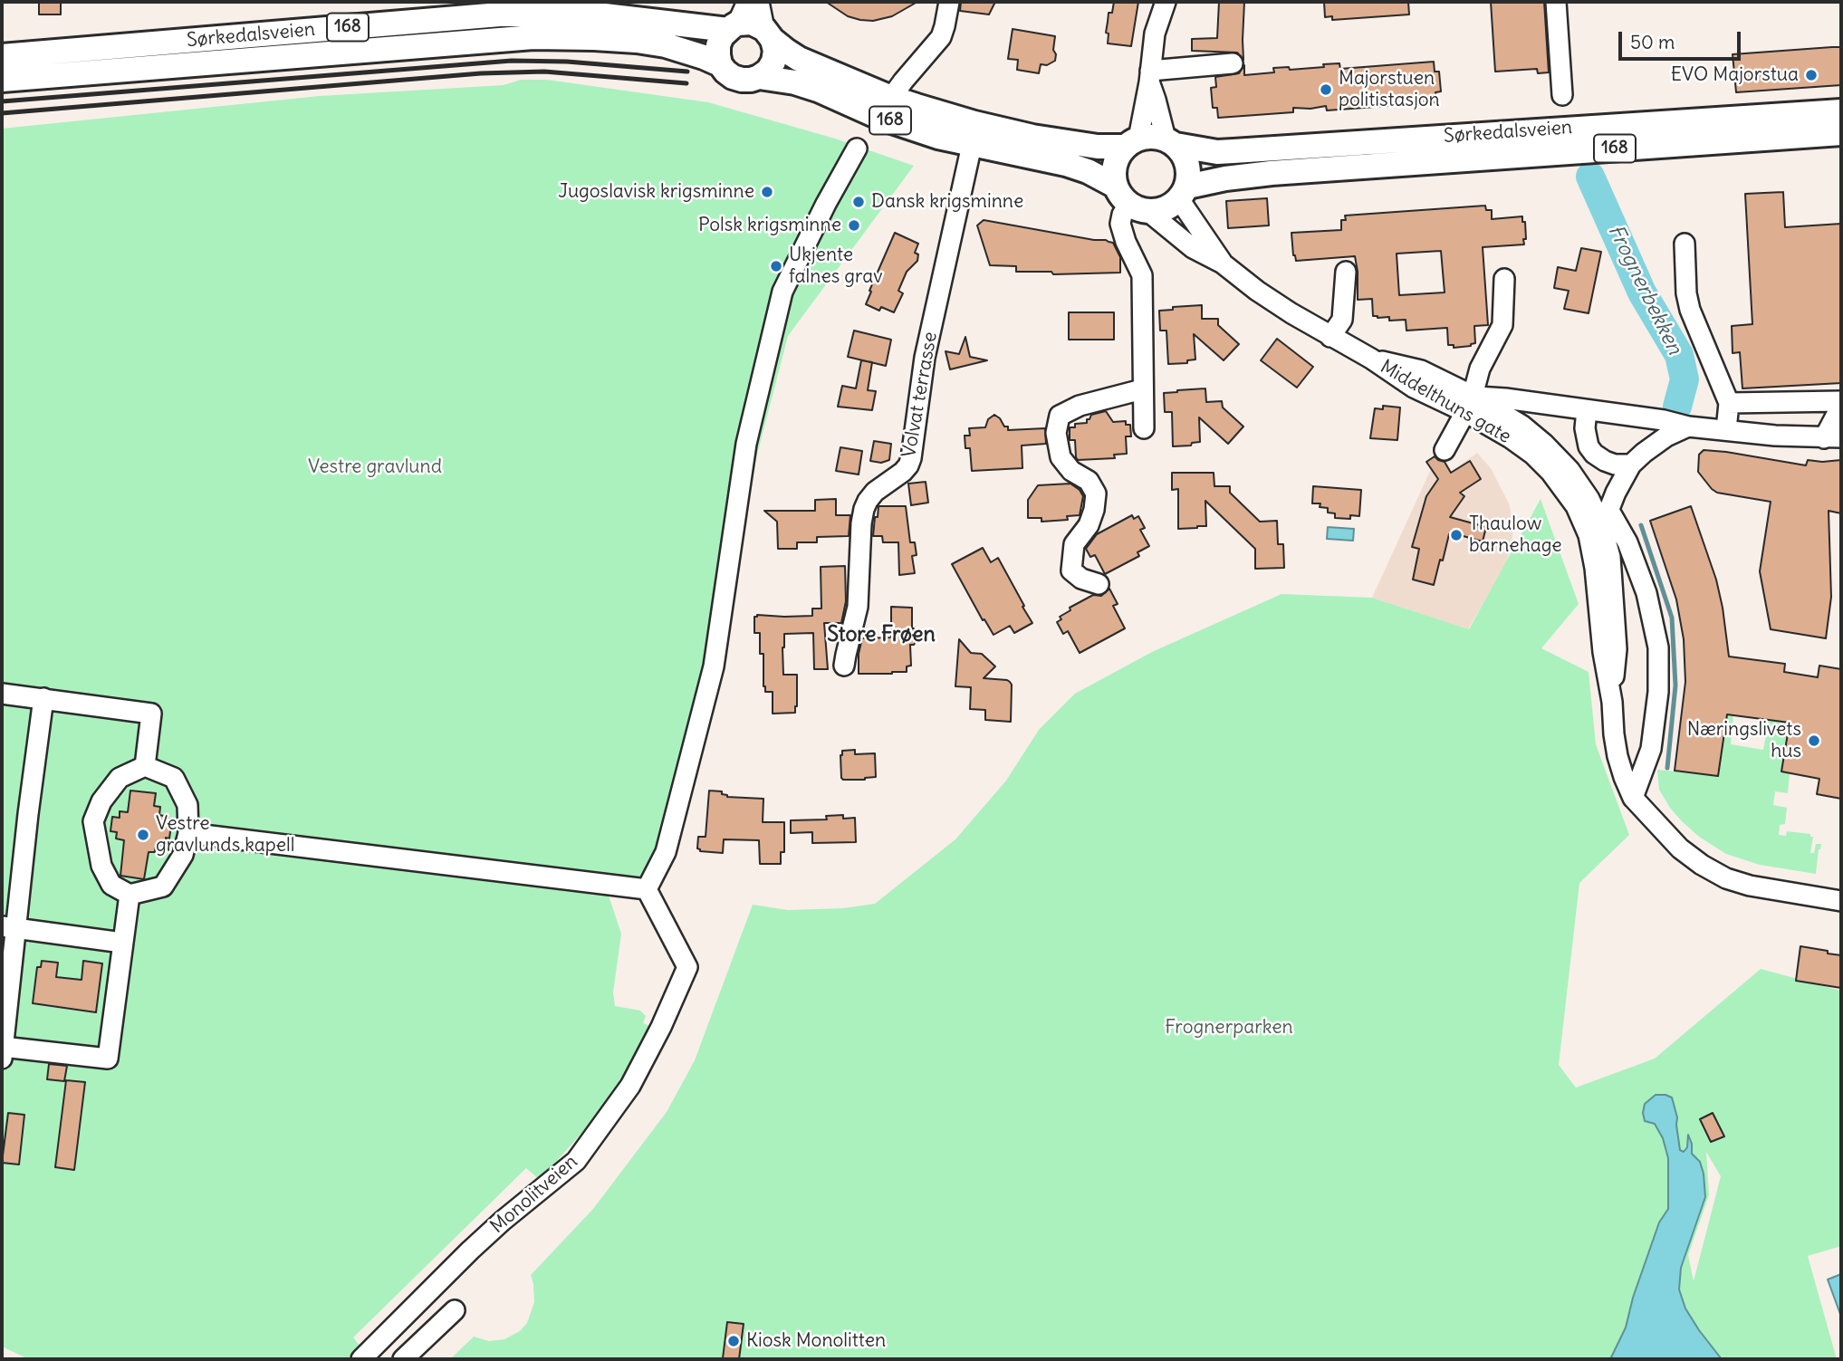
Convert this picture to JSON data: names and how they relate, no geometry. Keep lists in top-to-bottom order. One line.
{"streets":{"main road":["168","Sørkedalsveien"],"street":["Volvat terrasse","Middelthuns gate","Monolitveien"]},"crossings":[["168","Sørkedalsveien"],["168","Volvat terrasse"]],"districts":["Store Frøen"],"water":["Frognerbekken"],"parks":["Vestre gravlund","Frognerparken"],"places":["EVO Majorstua","Majorstuen politistasjon","Jugoslavisk krigsminne","Dansk krigsminne","Polsk krigsminne","Ukjente falnes grav","Thaulow barnehage","Næringslivets hus","Vestre gravlunds kapell","Kiosk Monolitten"],"scale_bar":"50 m"}
